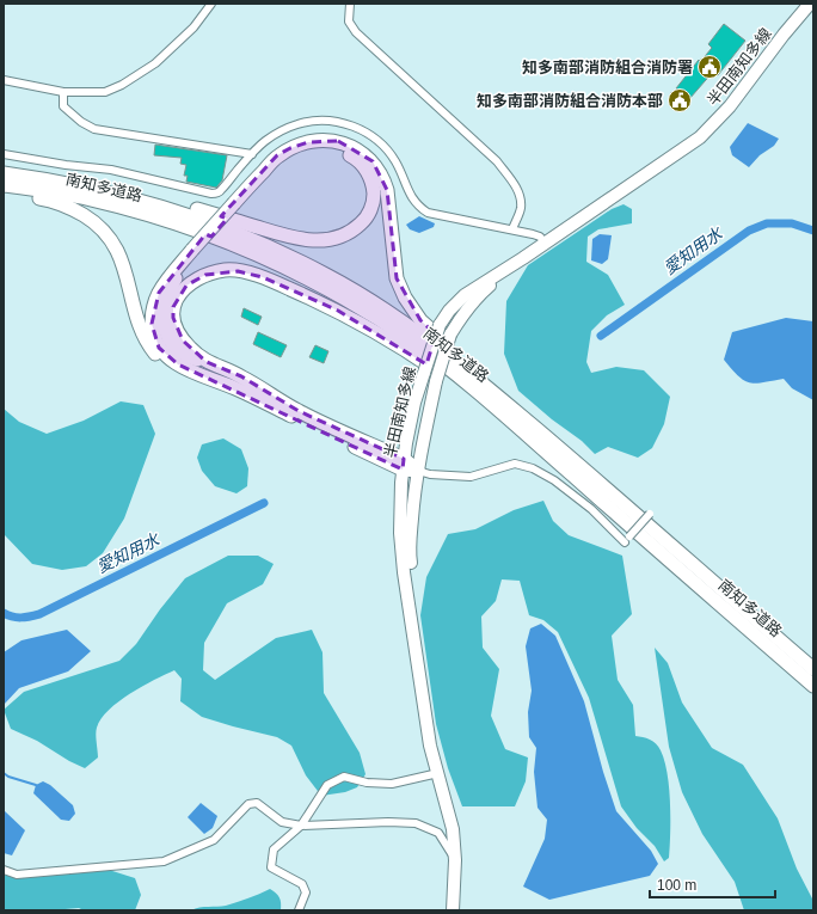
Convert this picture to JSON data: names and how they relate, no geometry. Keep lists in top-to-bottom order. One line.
{"streets":{"highway":["南知多道路"],"main road":["半田南知多線"]},"water":["愛知用水"],"places":{"public building":["知多南部消防組合消防署","知多南部消防組合消防本部"]},"scale_bar":"100 m"}
